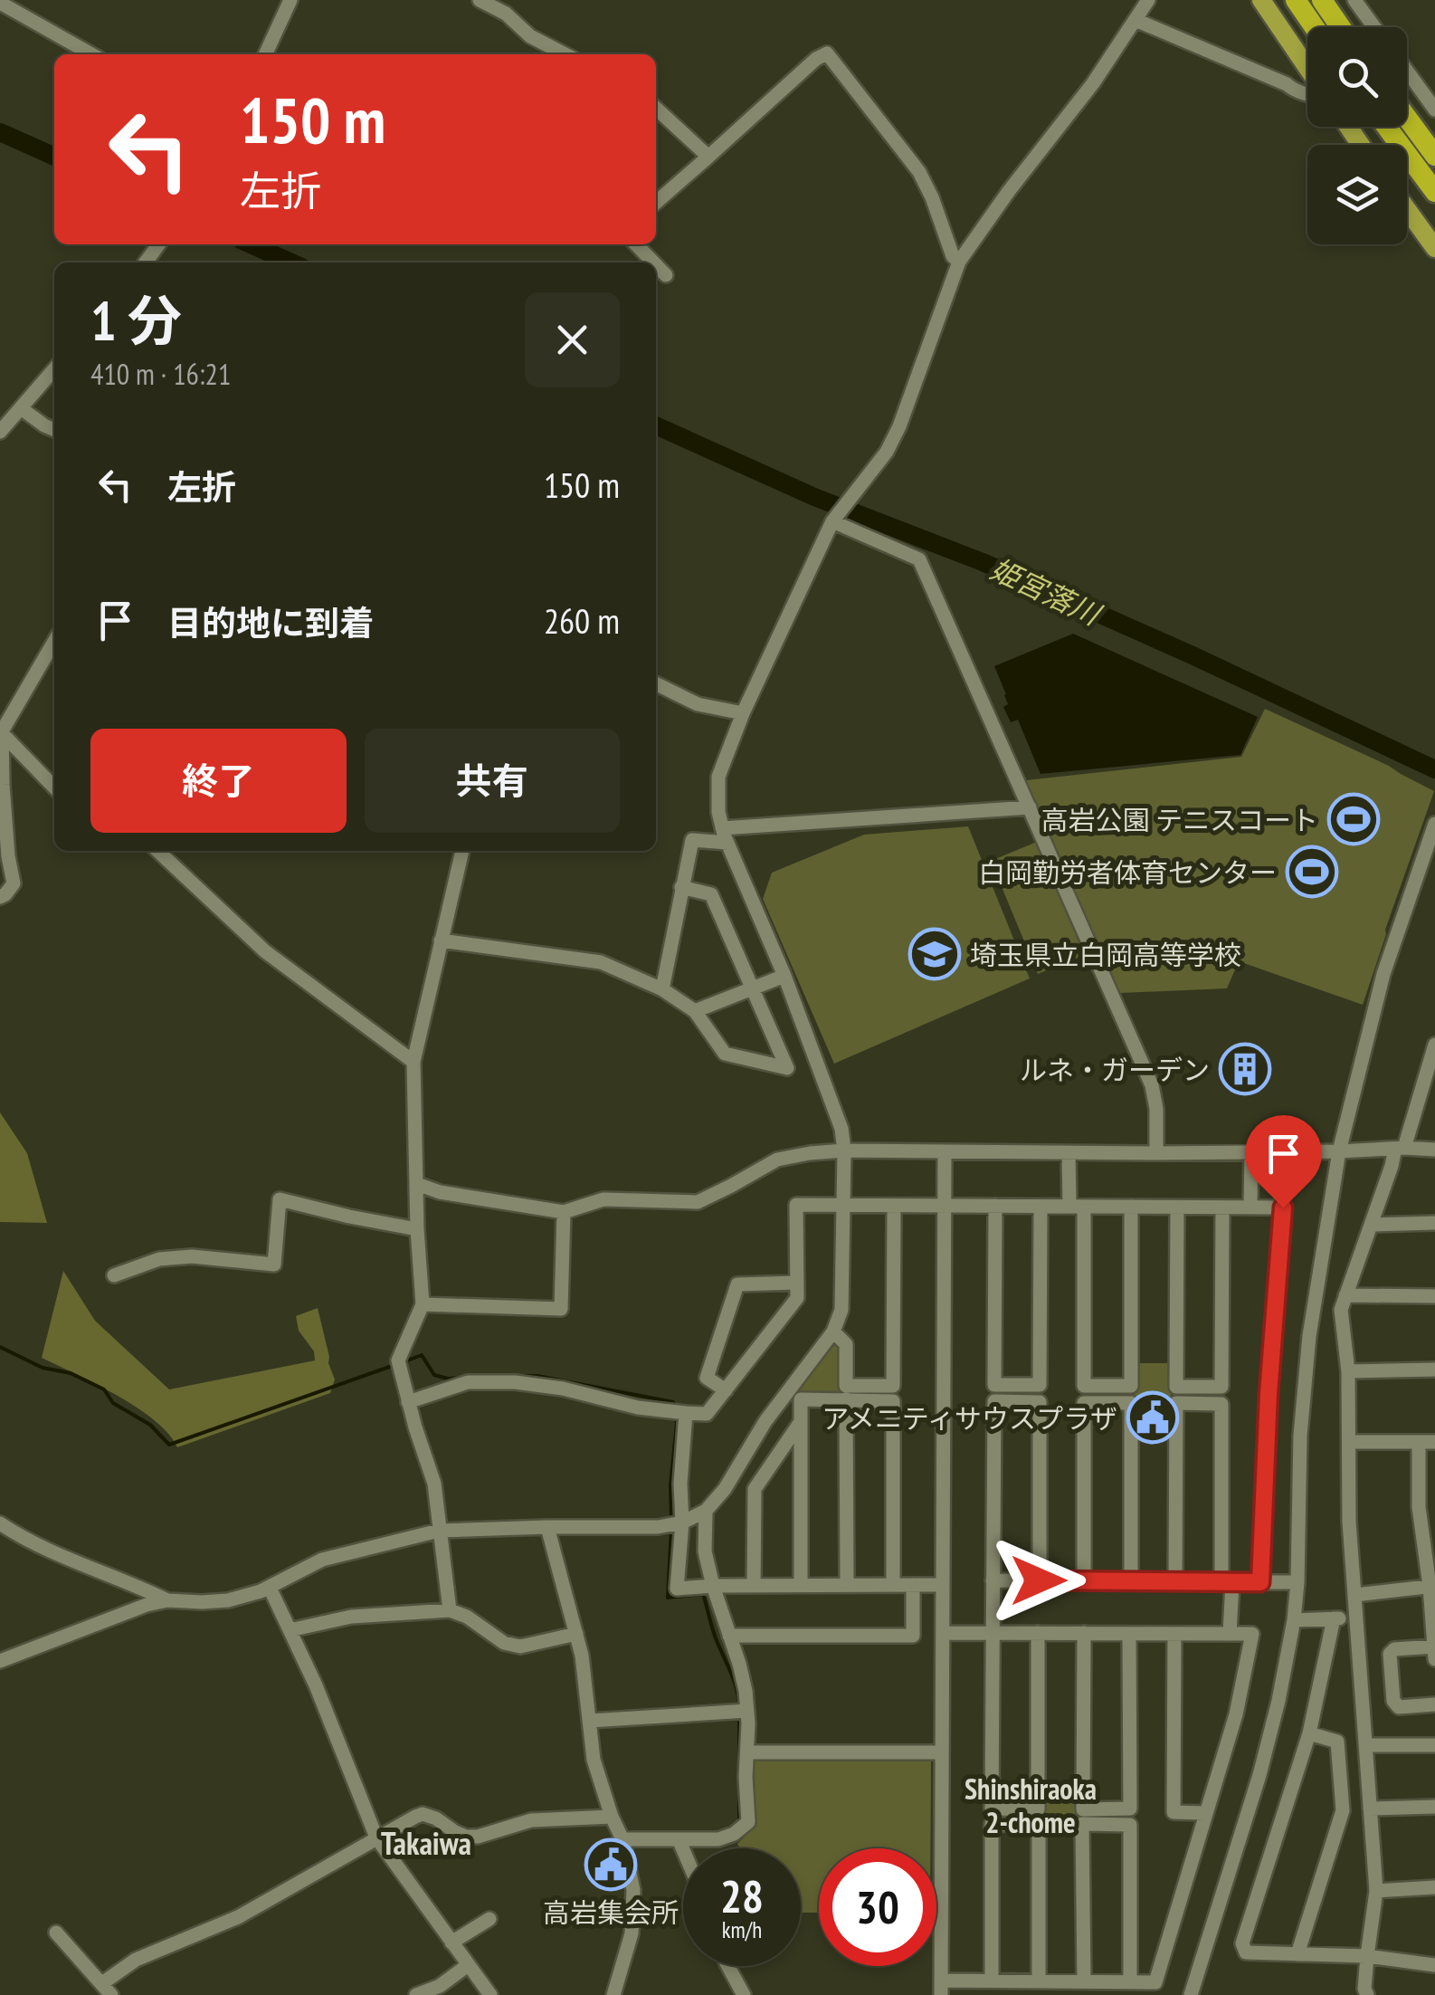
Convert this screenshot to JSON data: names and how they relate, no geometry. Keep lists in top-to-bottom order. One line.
{"districts":["Shinshiraoka 2-chome","Takaiwa"],"water":["姫宮落川"],"places":{"sports":["高岩公園 テニスコート","白岡勤労者体育センター"],"school or university":["埼玉県立白岡高等学校"],"building":["ルネ・ガーデン"],"public building":["アメニティサウスプラザ","高岩集会所"]},"page":{"turn":["150 m","左折"],"heading":["1 分","410 m · 16:21"],"list":[{"name":"左折","value":"150 m"},{"name":"目的地に到着","value":"260 m"}],"buttons":["終了","共有"],"speed":"28 km/h","limit":"30"}}
